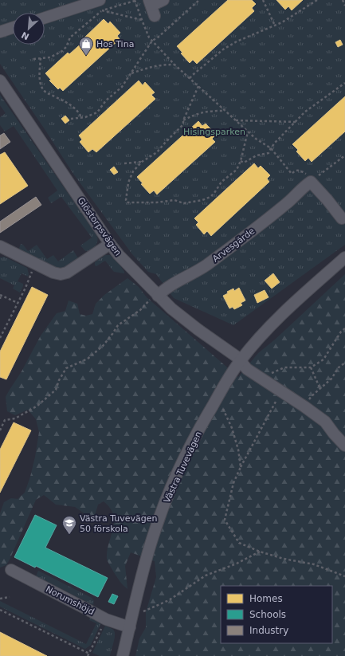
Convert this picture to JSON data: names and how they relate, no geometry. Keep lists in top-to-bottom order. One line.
{"streets":{"street":["Glöstorpsvägen","Arvesgärde","Västra Tuvevägen","Norumshöjd"]},"crossings":[["Glöstorpsvägen","Arvesgärde"],["Glöstorpsvägen","Västra Tuvevägen"],["Västra Tuvevägen","Norumshöjd"]],"parks":["Hisingsparken"],"places":{"shop":["Hos Tina"],"school or university":["Västra Tuvevägen 50 förskola"]},"legend":["Homes","Schools","Industry"],"north":"bottom left"}
